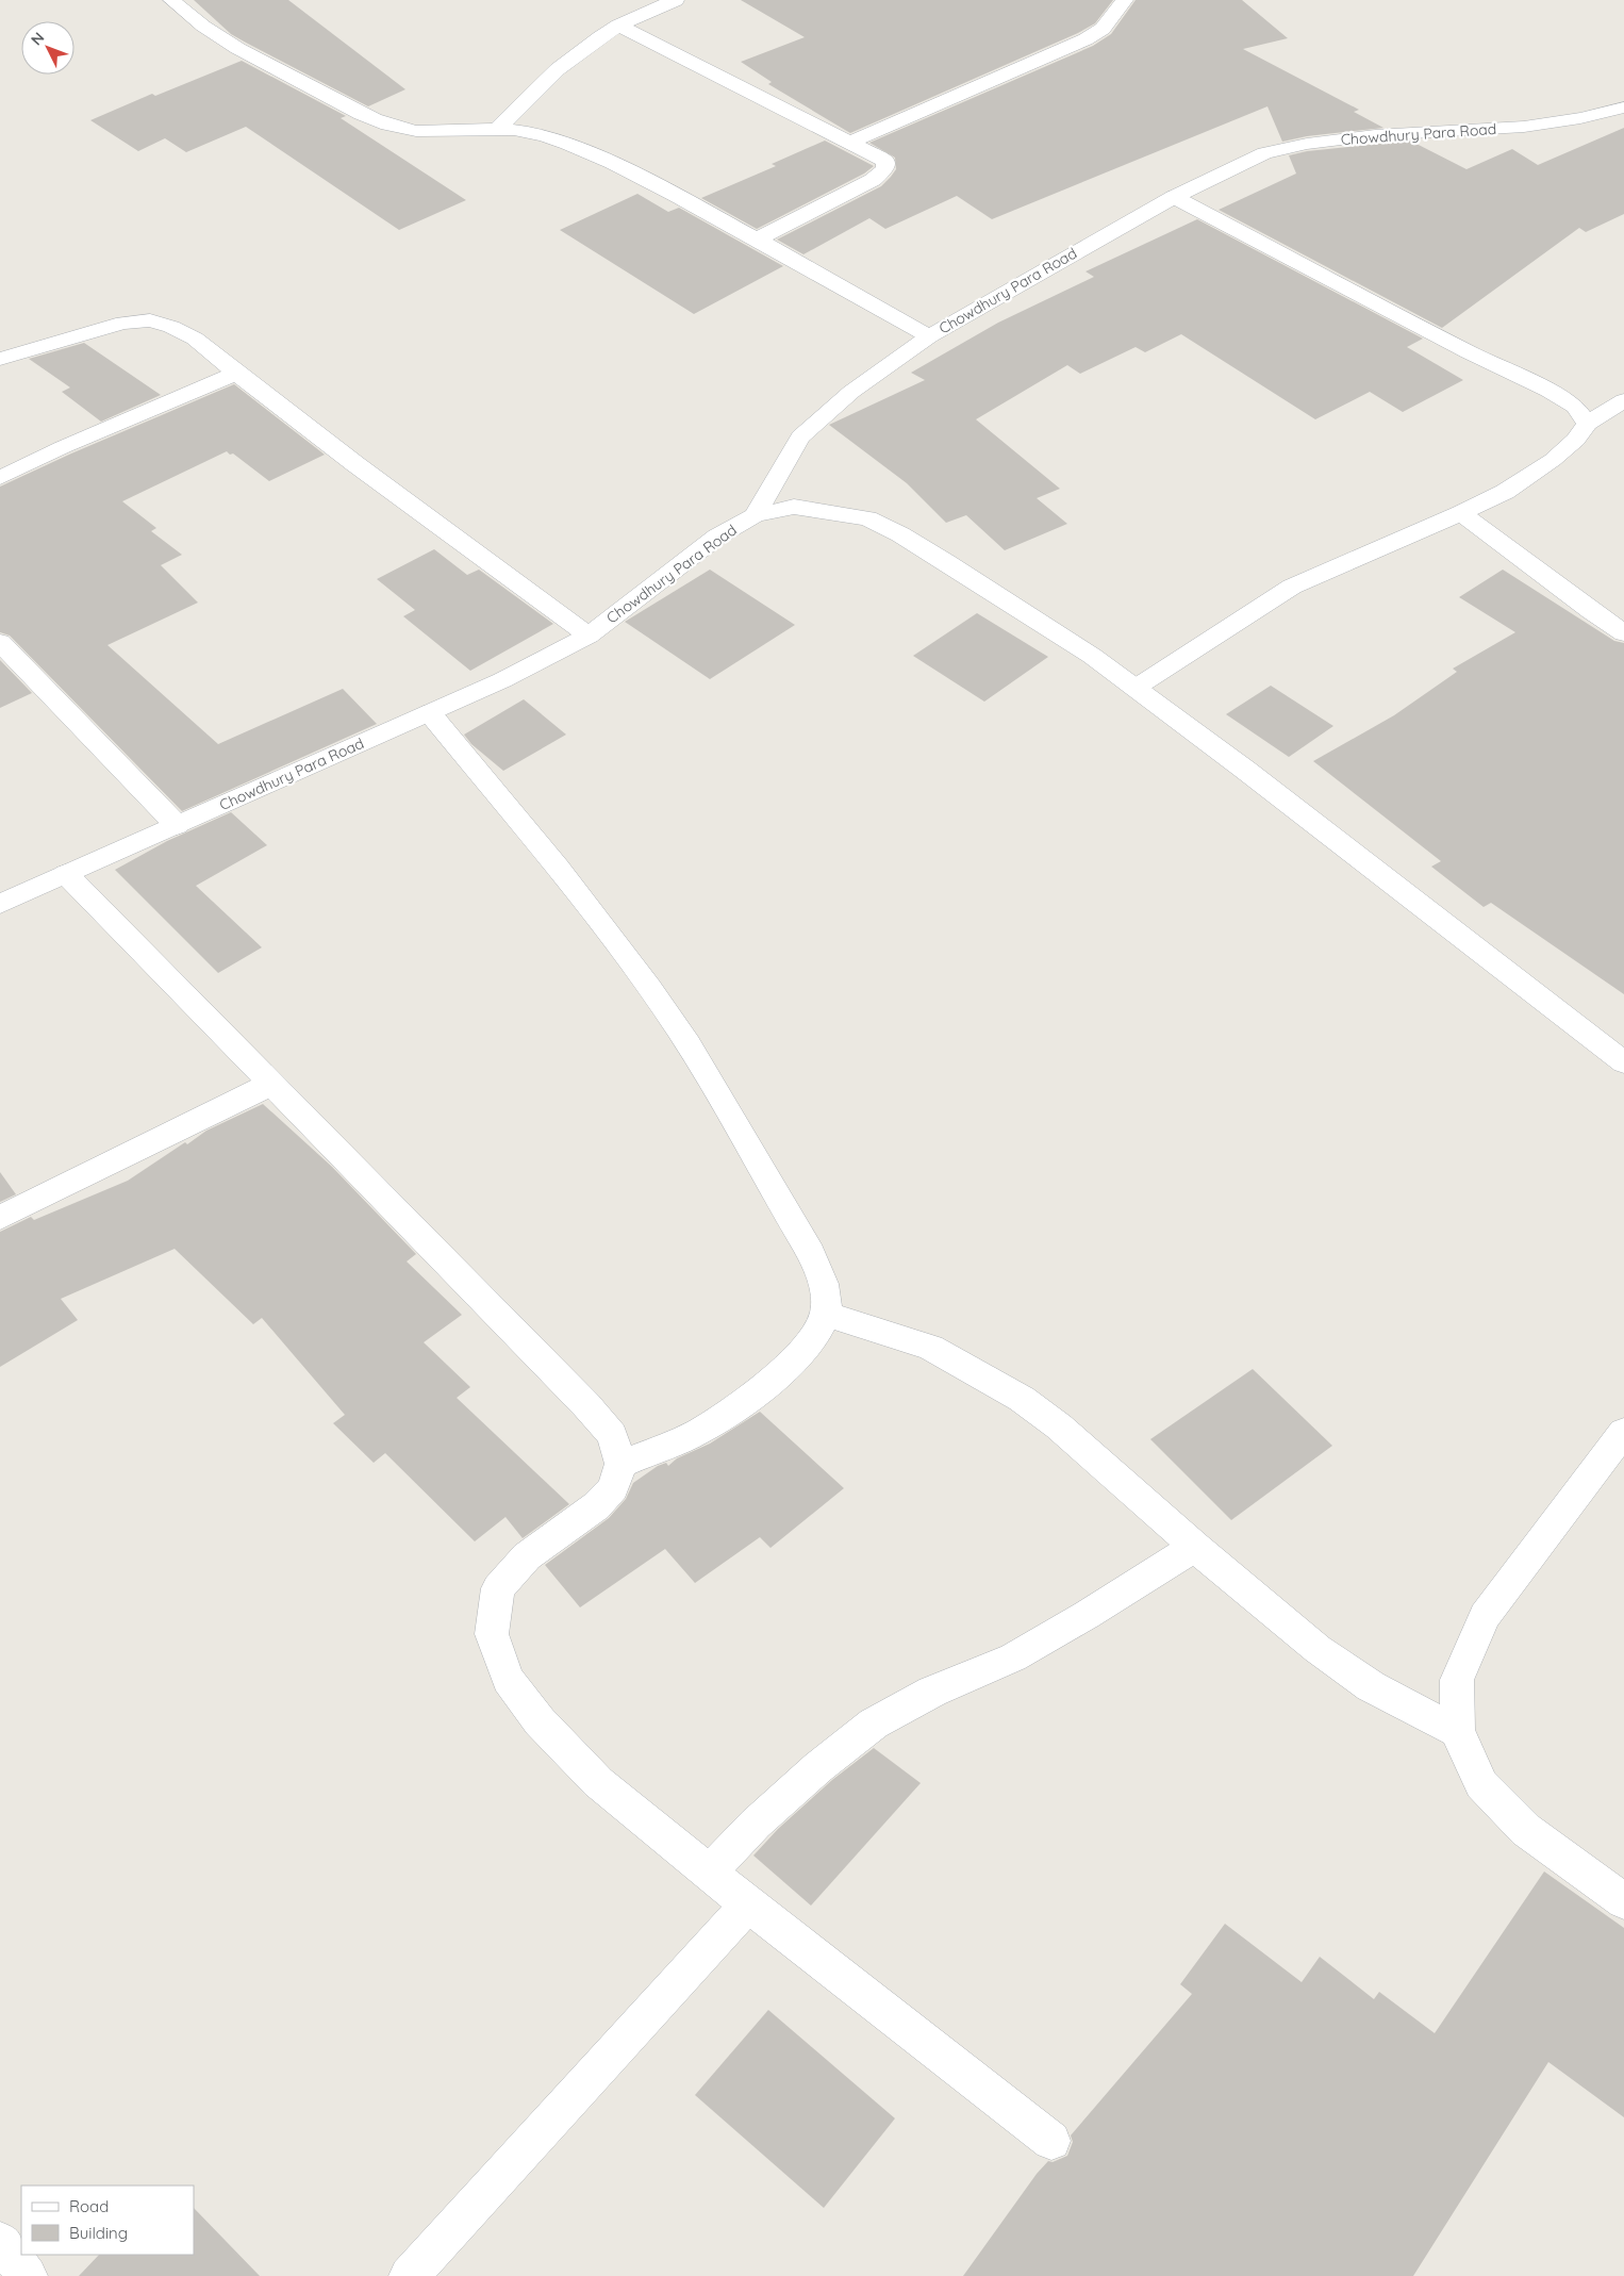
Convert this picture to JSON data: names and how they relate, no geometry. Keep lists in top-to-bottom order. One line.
{"streets":{"street":["Chowdhury Para Road"]},"legend":["Road","Building"],"north":"top left"}
